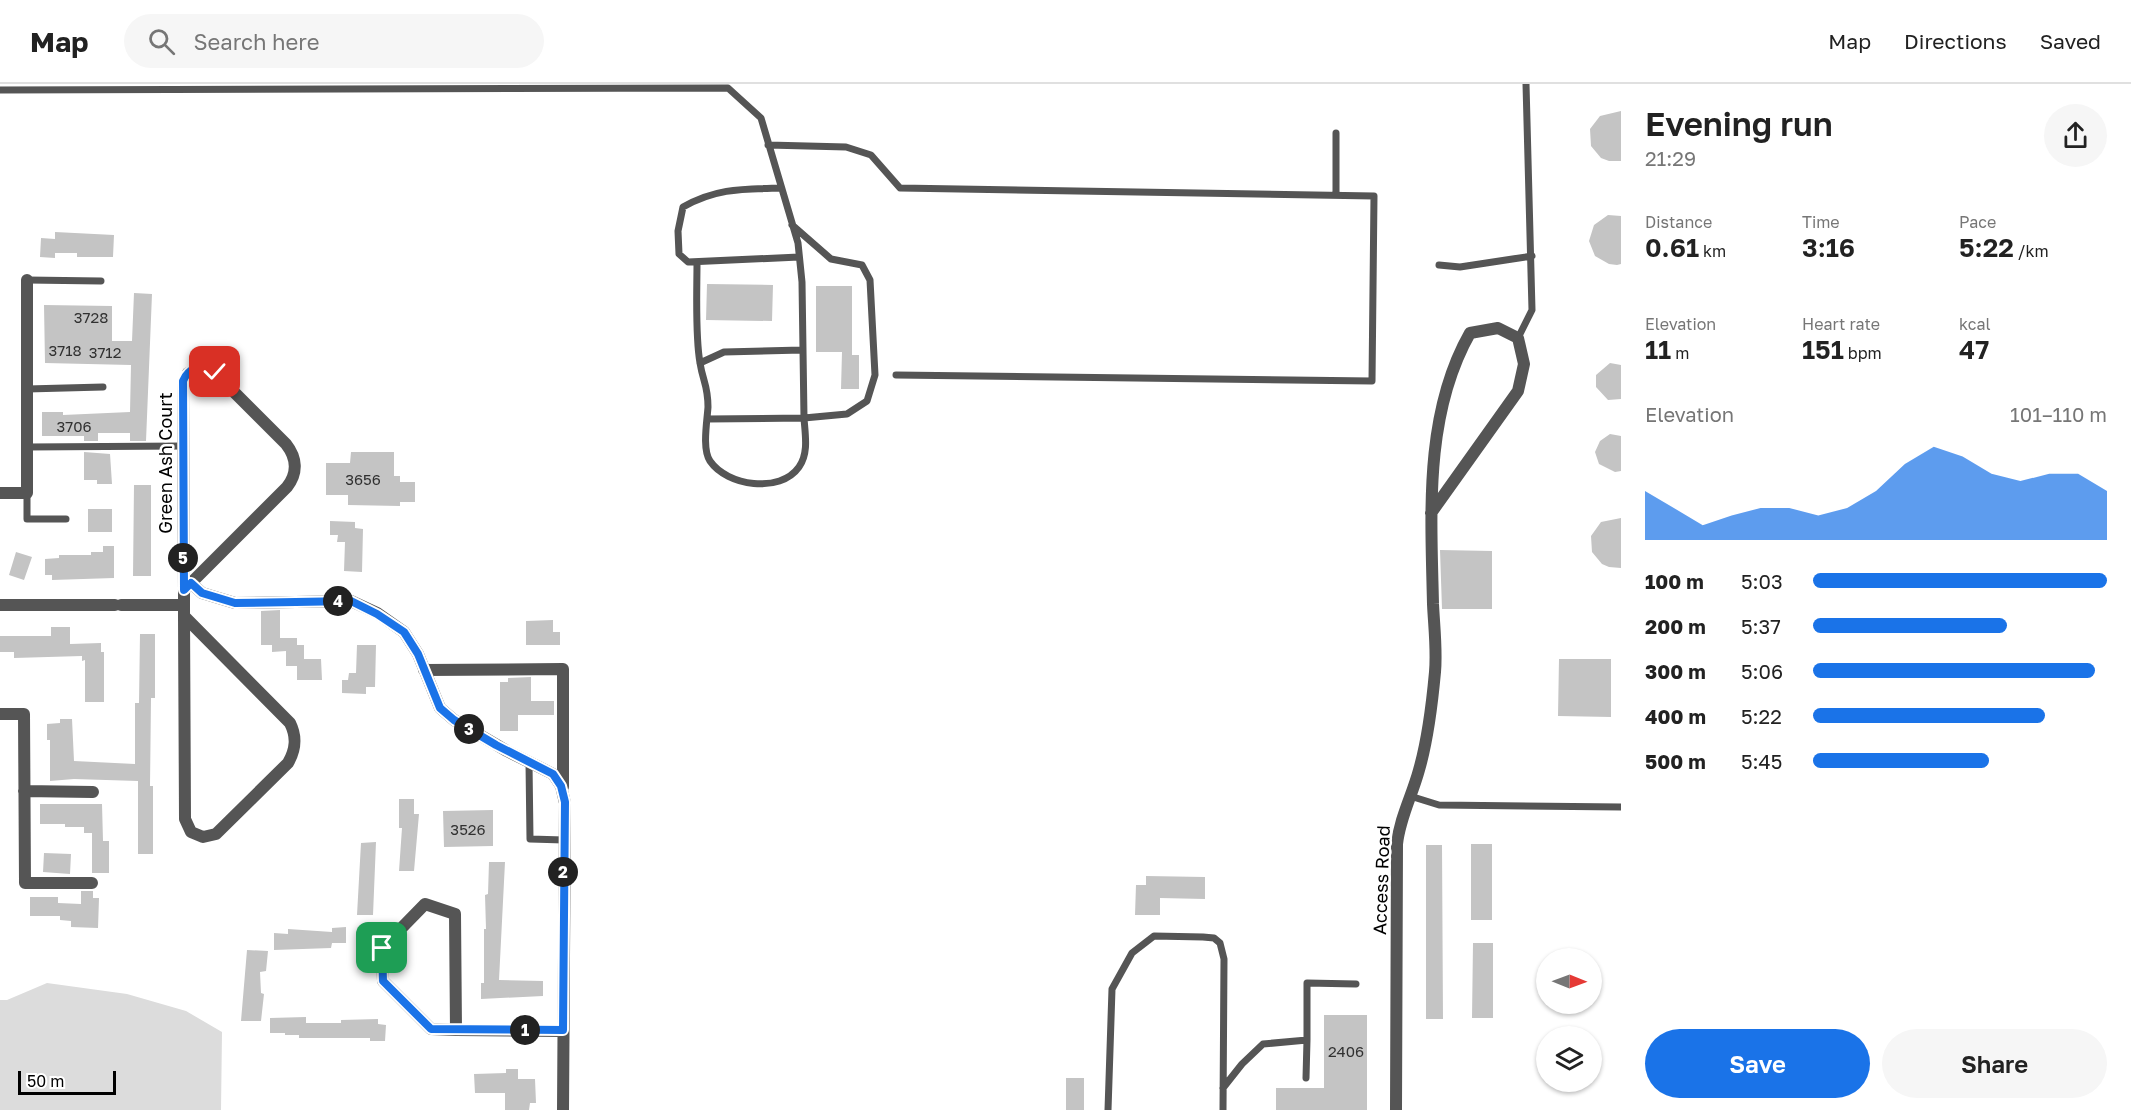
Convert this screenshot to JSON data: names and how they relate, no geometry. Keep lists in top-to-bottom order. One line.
{"streets":{"street":["Green Ash Court","Access Road"]},"house_numbers":["3728","3718","3712","3706","3656","3526","2406"],"scale_bar":"50 m","north":"right","page":{"header":"Map","search":"Search here","nav":["Map","Directions","Saved"],"heading":["Evening run","21:29"],"stats":[["Distance","0.61 km"],["Time","3:16"],["Pace","5:22 /km"],["Elevation","11 m"],["Heart rate","151 bpm"],["kcal","47"]],"chart":["Elevation","101–110 m"],"pins":["5","4","3","2","1"],"list":[{"name":"100 m","note":"5:03"},{"name":"200 m","note":"5:37"},{"name":"300 m","note":"5:06"},{"name":"400 m","note":"5:22"},{"name":"500 m","note":"5:45"}],"buttons":["Save","Share"],"scale":"50 m"}}
